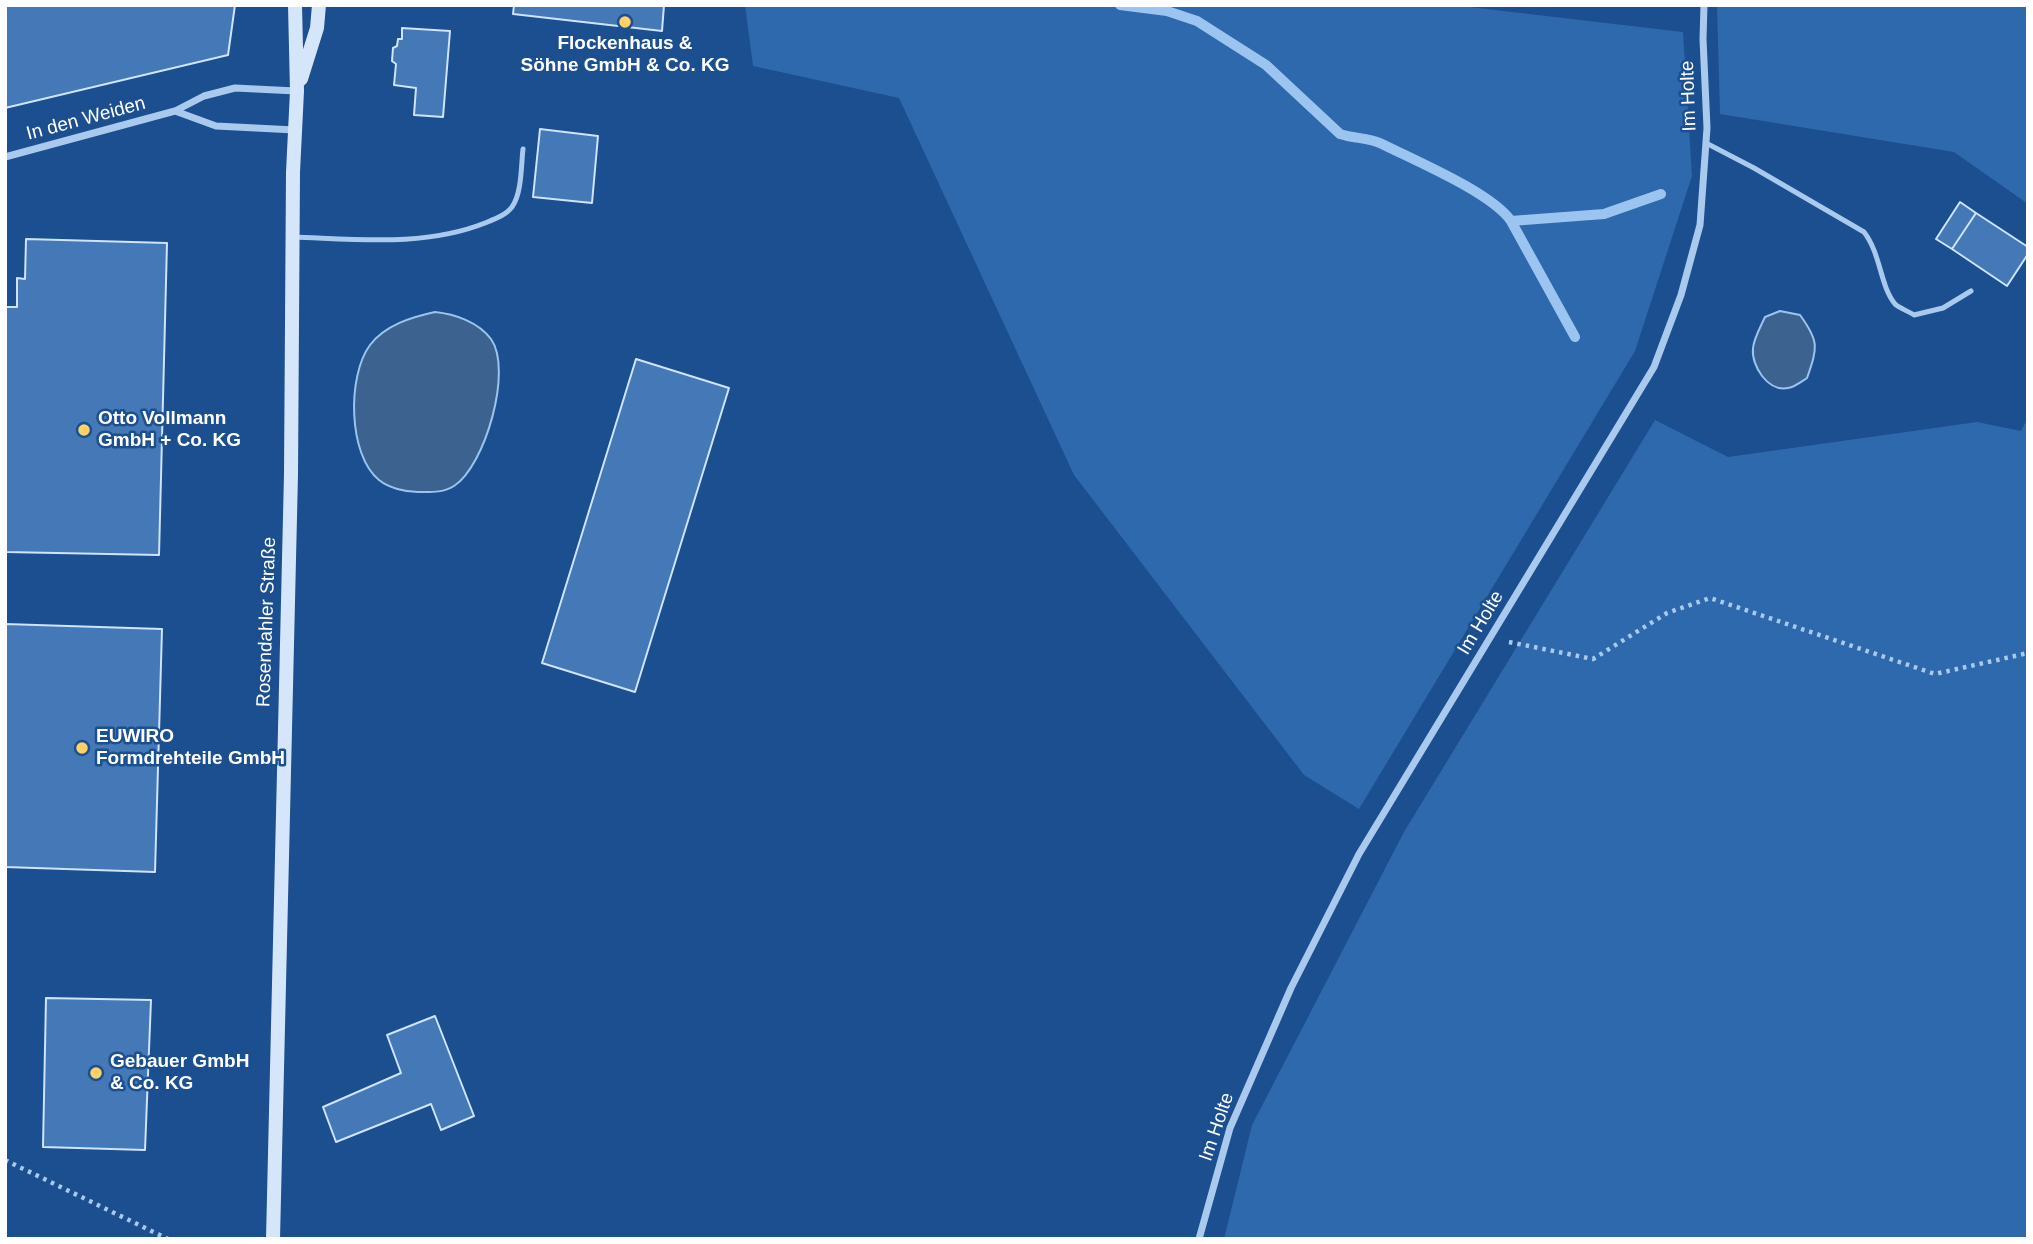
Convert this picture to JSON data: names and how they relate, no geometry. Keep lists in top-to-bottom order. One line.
{"streets":{"main road":["Rosendahler Straße"],"street":["Im Holte","In den Weiden"]},"crossings":[["In den Weiden","Rosendahler Straße"]],"places":["Flockenhaus & Söhne GmbH & Co. KG","Otto Vollmann GmbH + Co. KG","EUWIRO Formdrehteile GmbH","Gebauer GmbH & Co. KG"]}
